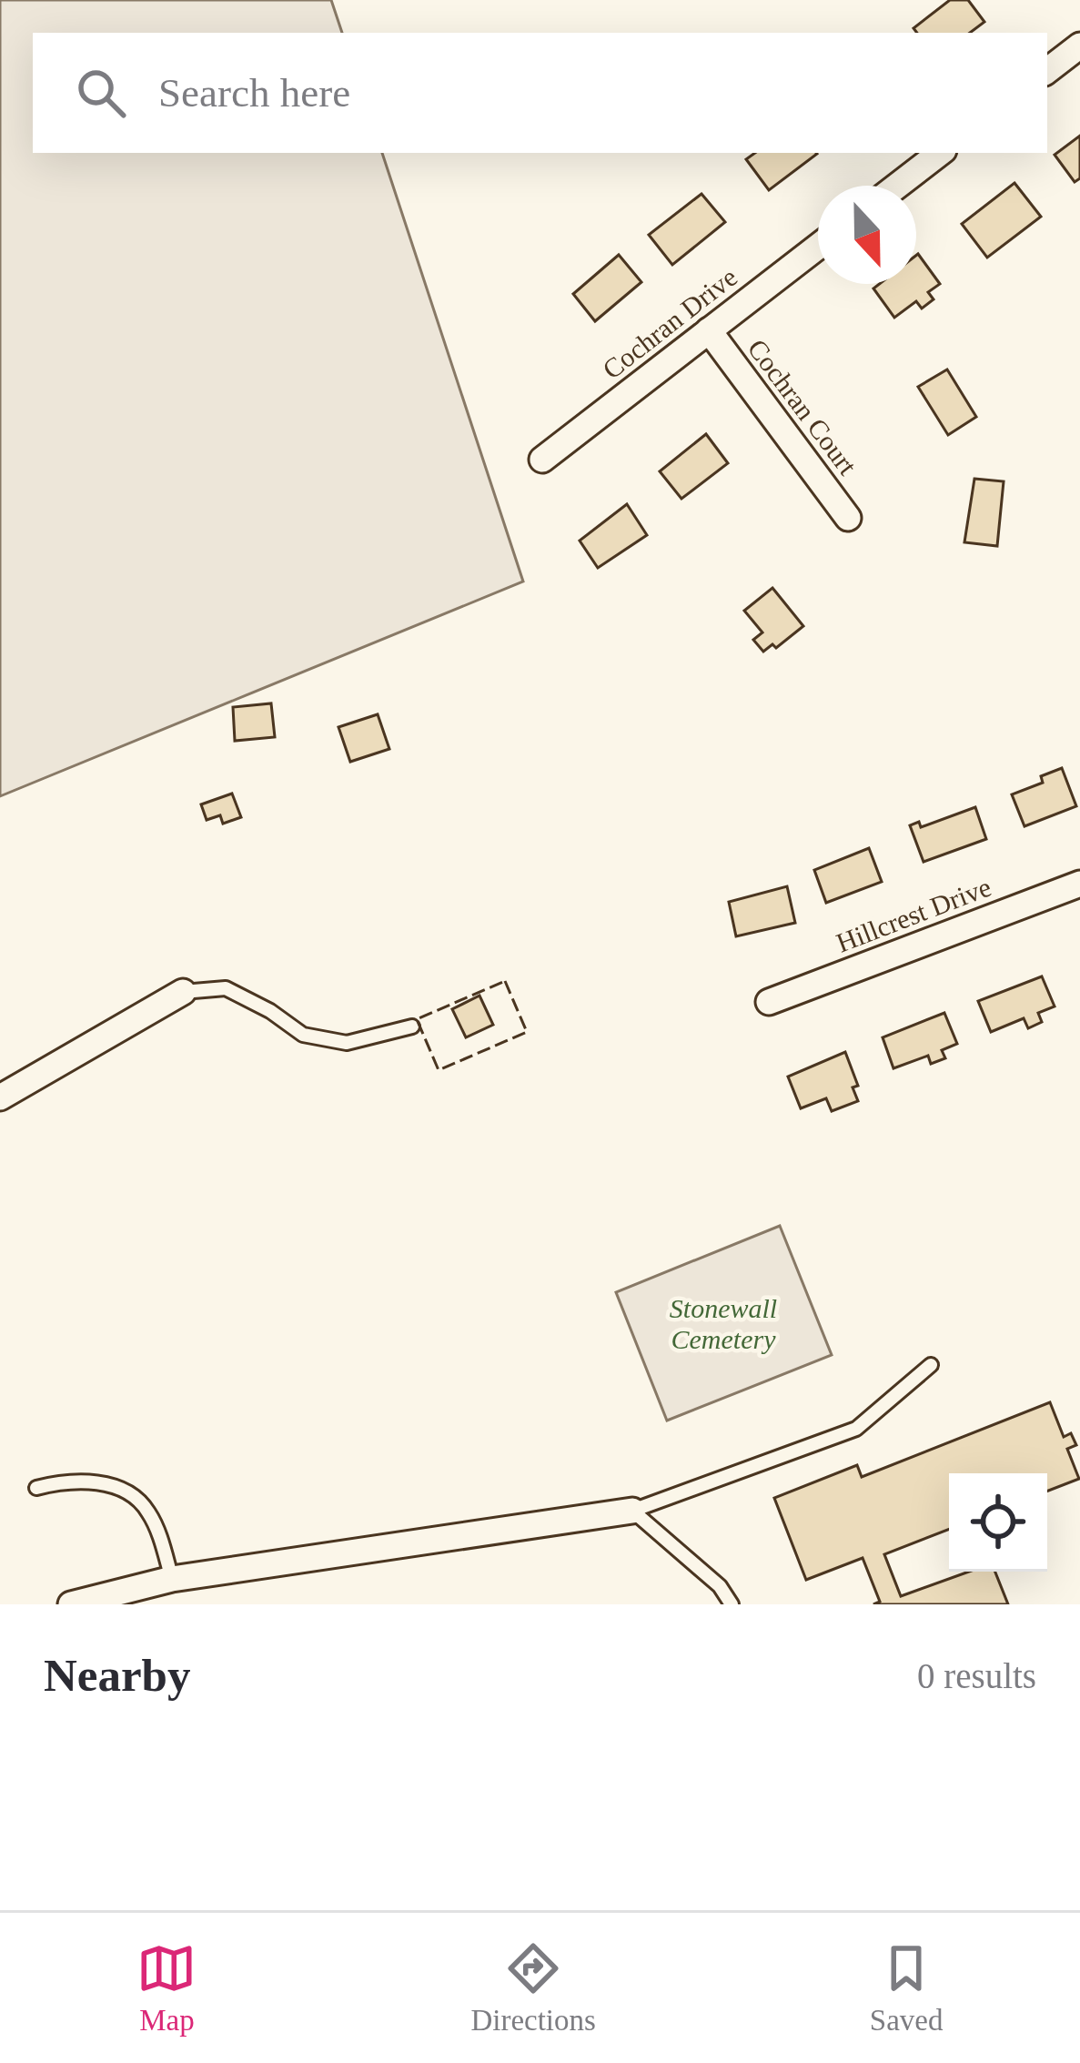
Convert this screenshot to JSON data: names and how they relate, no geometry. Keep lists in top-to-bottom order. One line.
{"streets":{"street":["Cochran Drive","Cochran Court","Hillcrest Drive"]},"crossings":[["Cochran Drive","Cochran Court"]],"parks":["Stonewall Cemetery"],"north":"bottom","page":{"search":"Search here","heading":["Nearby","0 results"],"nav":["Map","Directions","Saved"]}}
